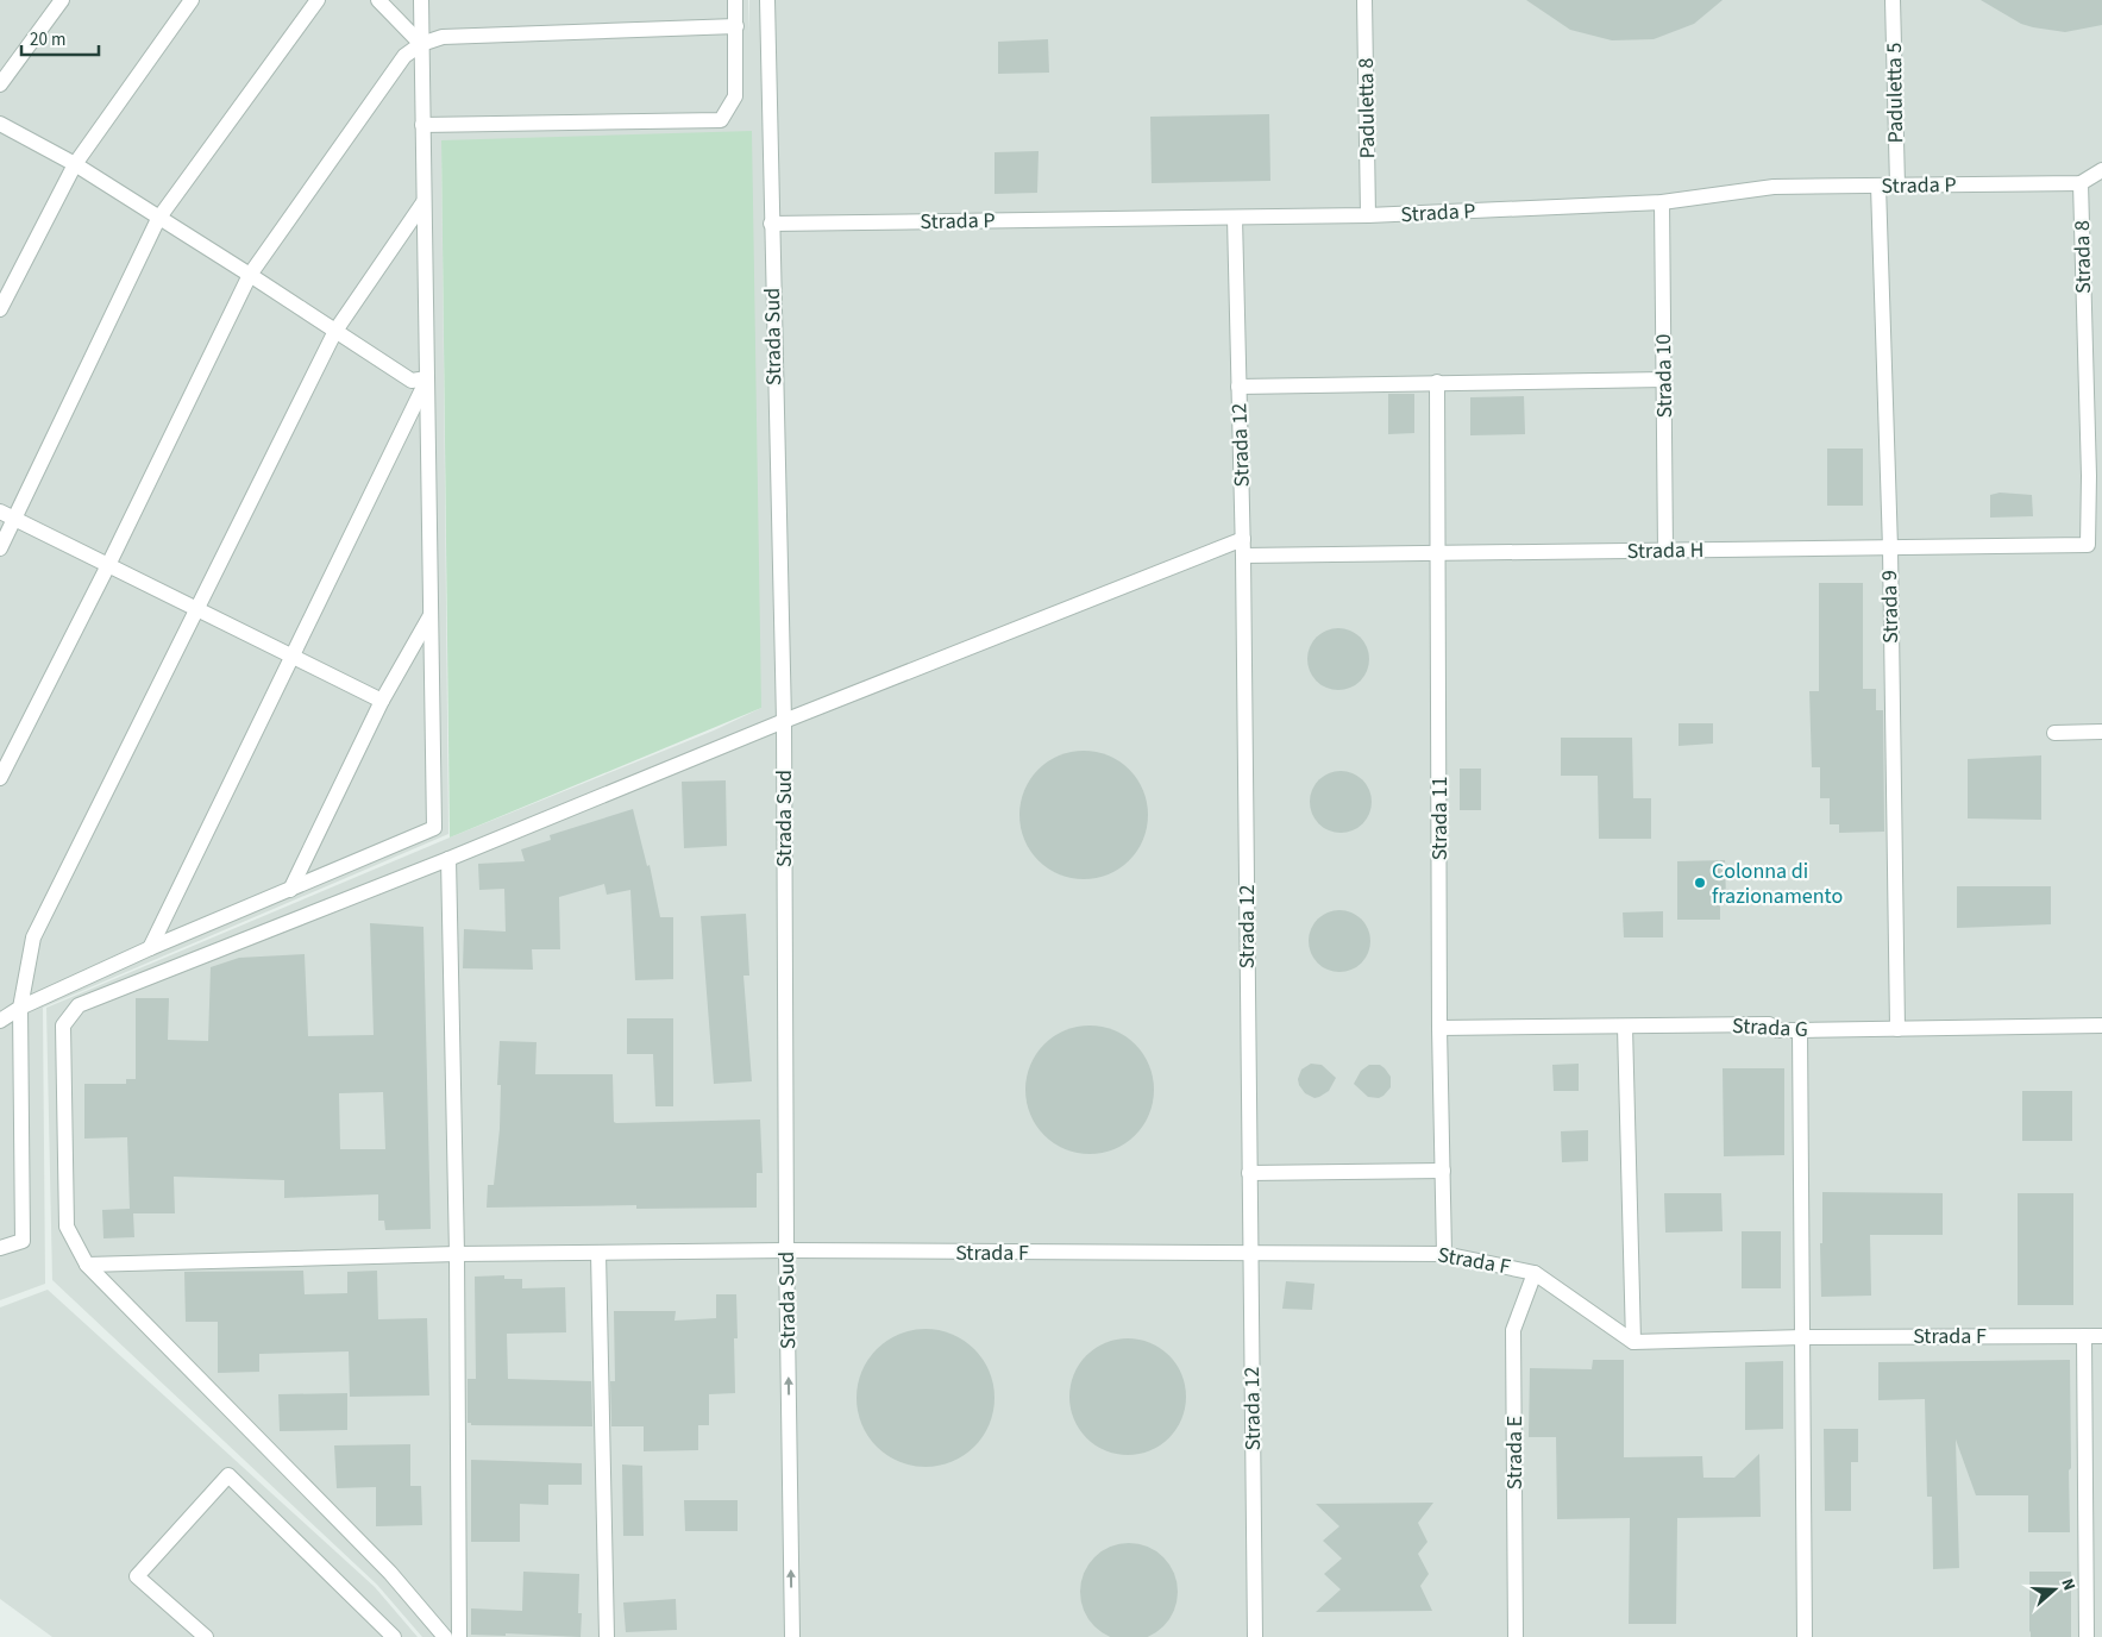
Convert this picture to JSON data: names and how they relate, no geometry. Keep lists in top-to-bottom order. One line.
{"streets":{"lane":["Paduletta 5","Paduletta 8","Strada P","Strada 8","Strada Sud","Strada 10","Strada 12","Strada H","Strada 9","Strada 11","Strada G","Strada F","Strada E"]},"crossings":[["Paduletta 5","Strada P"],["Paduletta 8","Strada P"],["Strada P","Strada 8"],["Strada P","Strada Sud"],["Strada P","Strada 10"],["Strada P","Strada 12"],["Strada P","Strada 9"],["Strada 8","Strada H"],["Strada Sud","Strada F"],["Strada 10","Strada H"],["Strada 12","Strada H"],["Strada 12","Strada F"],["Strada H","Strada 9"],["Strada H","Strada 11"],["Strada 9","Strada G"],["Strada 11","Strada G"],["Strada 11","Strada F"],["Strada F","Strada E"]],"places":["Colonna di frazionamento"],"scale_bar":"20 m","north":"right"}
